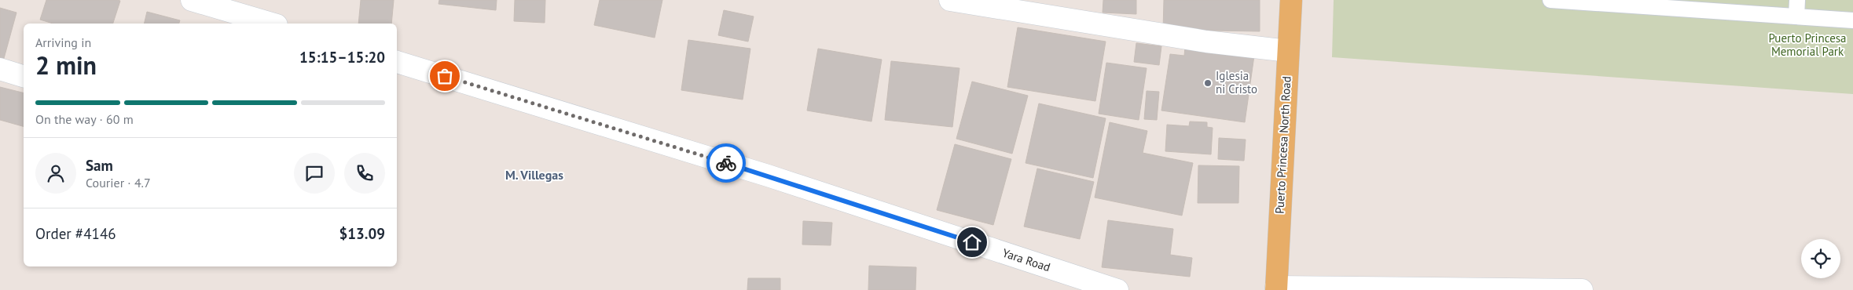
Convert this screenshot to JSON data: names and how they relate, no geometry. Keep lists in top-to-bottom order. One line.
{"streets":{"main road":["Puerto Princesa North Road"],"street":["Yara Road"]},"districts":["M. Villegas"],"parks":["Puerto Princesa Memorial Park"],"places":["Iglesia ni Cristo"],"page":{"heading":["2 min","Arriving in","15:15–15:20"],"panel":["Sam","Courier · 4.7","Order #4146","$13.09"],"bar":"On the way · 60 m"}}
